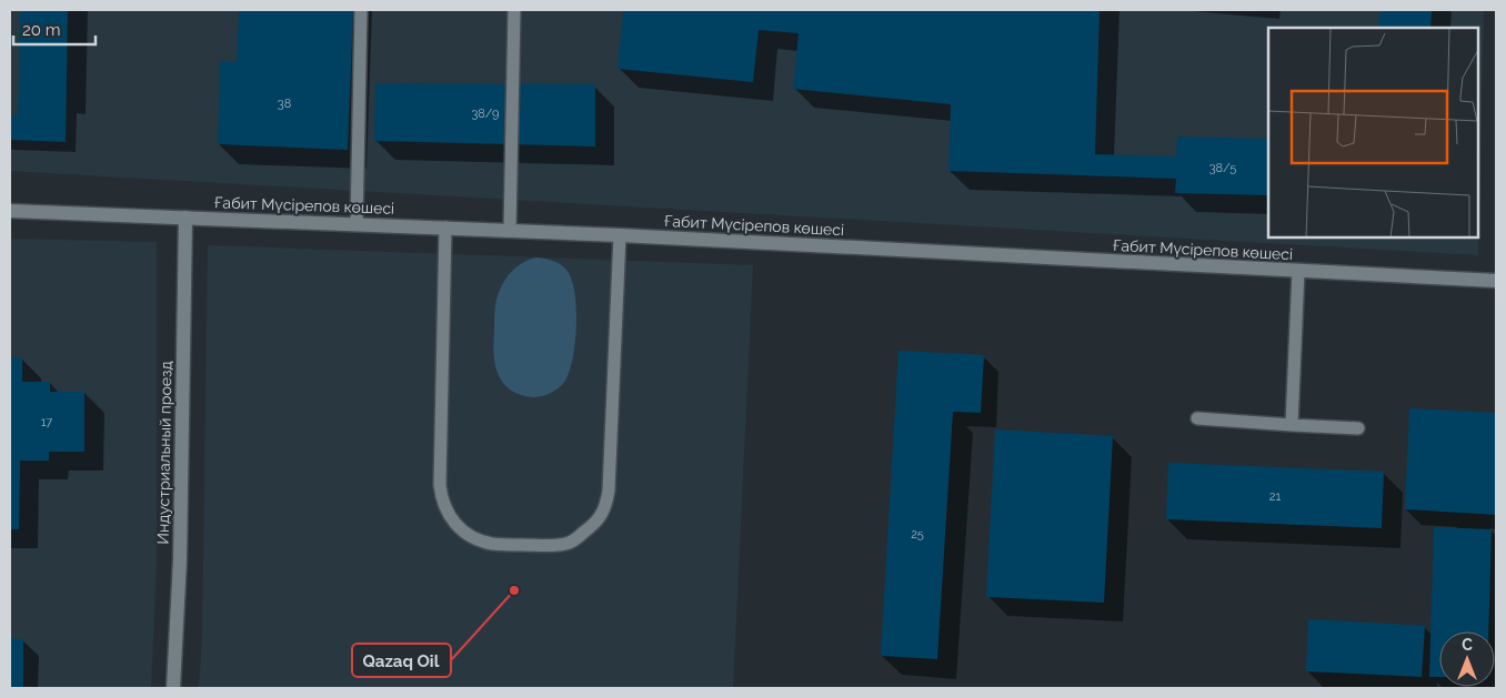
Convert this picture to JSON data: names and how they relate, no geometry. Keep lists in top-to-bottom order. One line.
{"streets":{"main road":["Ғабит Мүсірепов көшесі","Индустриальный проезд"]},"crossings":[["Ғабит Мүсірепов көшесі","Индустриальный проезд"]],"places":["Qazaq Oil"],"house_numbers":["38","38/9","38/5","17","21","25"],"scale_bar":"20 m","north":"top"}
